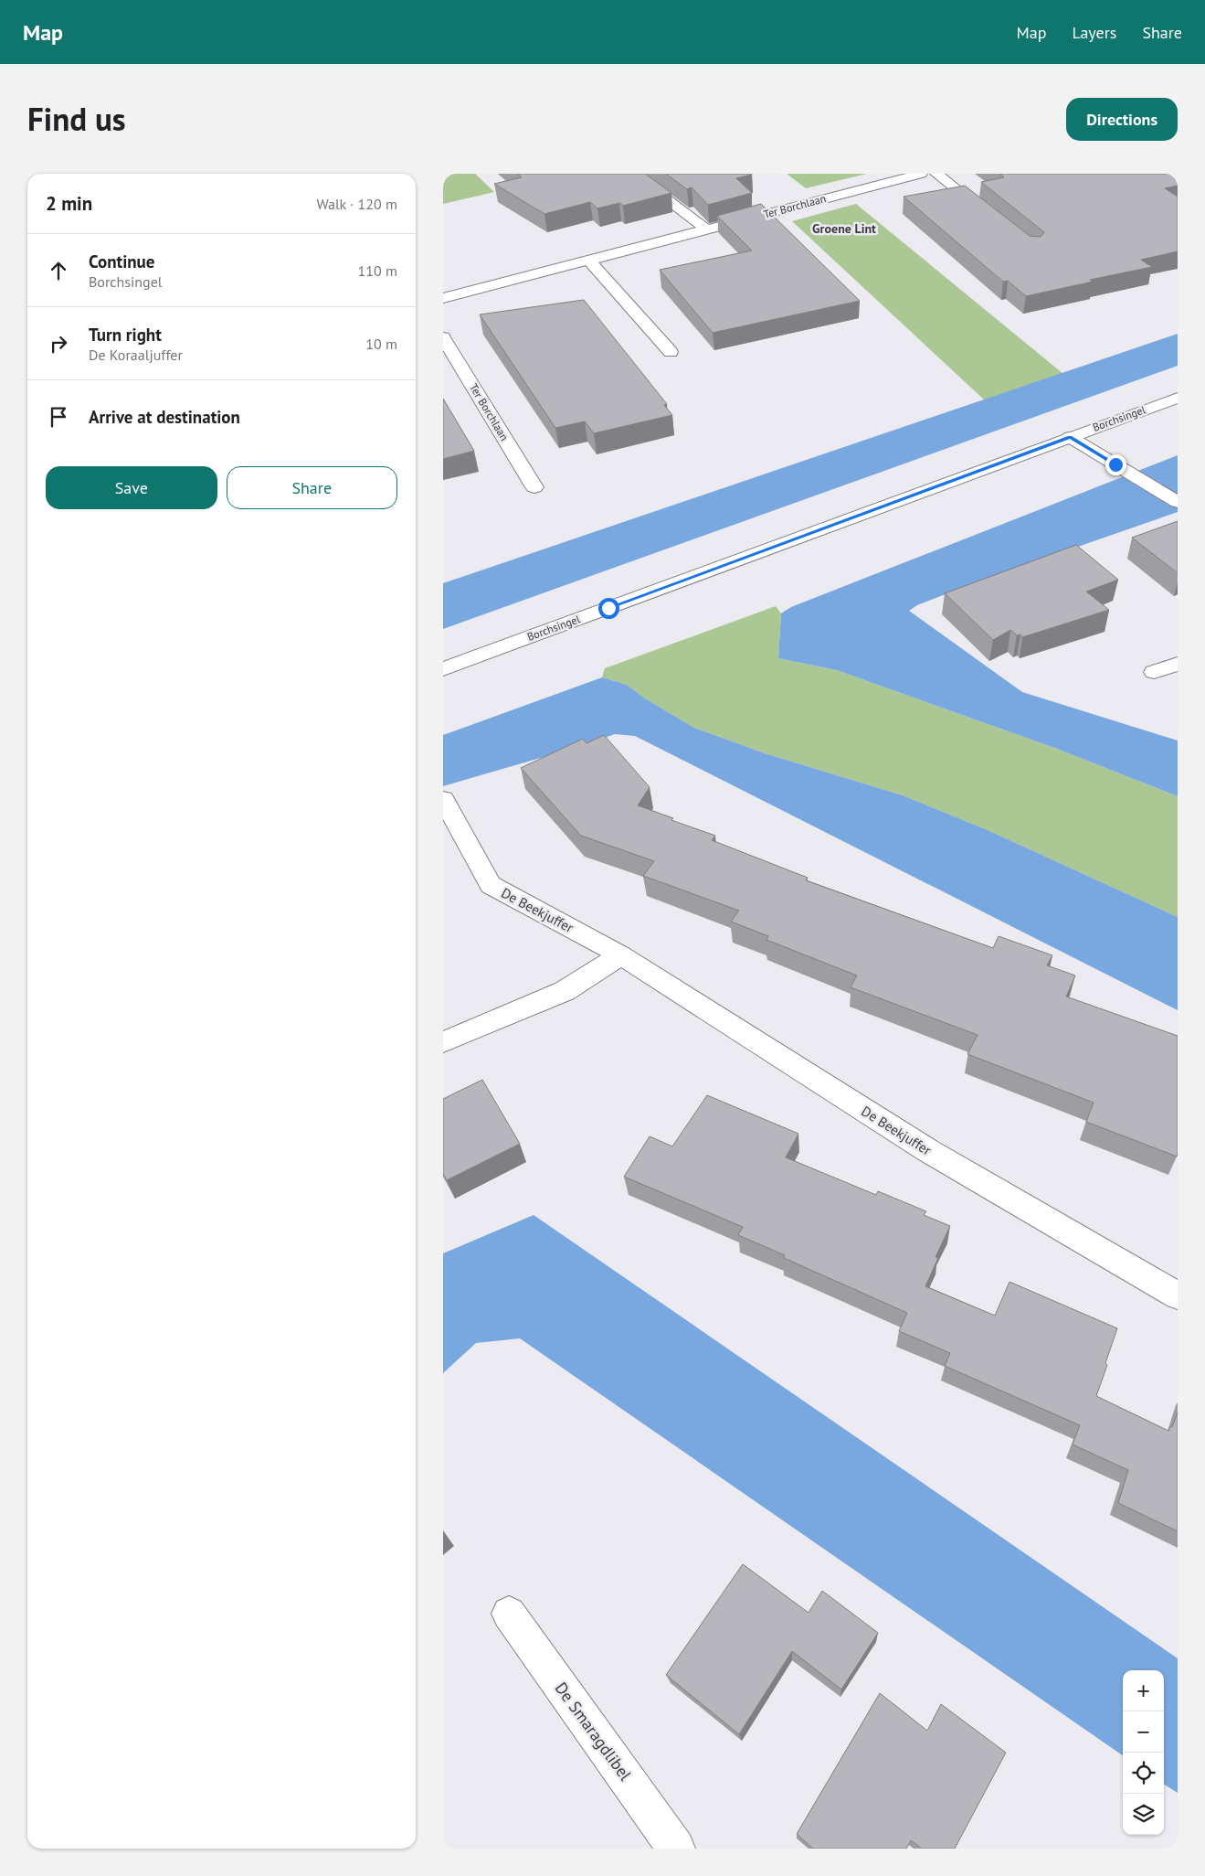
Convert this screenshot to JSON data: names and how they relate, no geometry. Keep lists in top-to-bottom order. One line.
{"streets":{"street":["Ter Borchlaan","Borchsingel","De Beekjuffer","De Smaragdlibel"]},"districts":["Groene Lint"],"page":{"header":"Map","nav":["Map","Layers","Share"],"title":"Find us","buttons":["Directions",["Save","Share"]],"heading":["2 min","Walk · 120 m"],"list":[["Continue","Borchsingel","110 m"],["Turn right","De Koraaljuffer","10 m"],"Arrive at destination"],"map_buttons":["+","−"]}}
